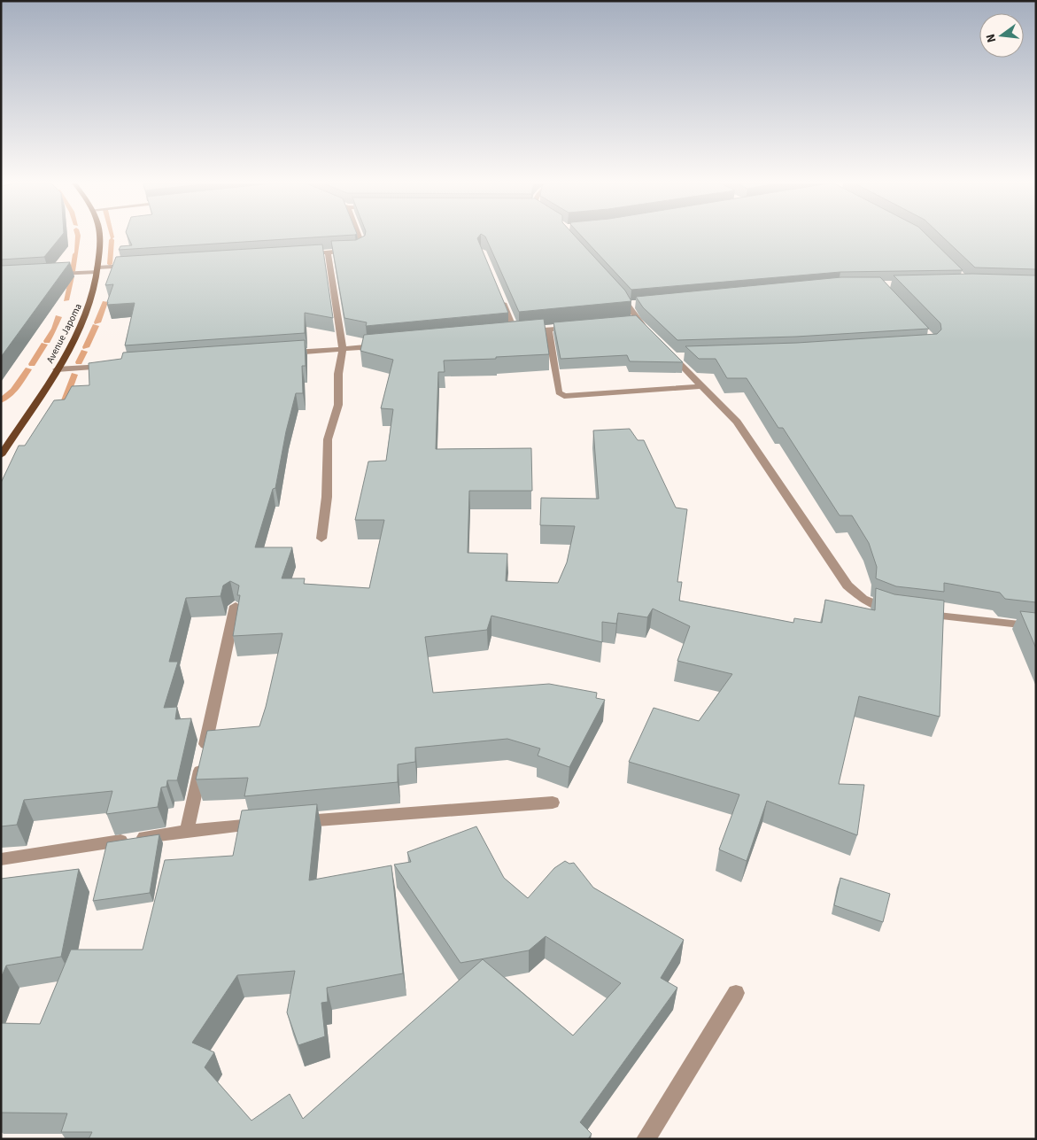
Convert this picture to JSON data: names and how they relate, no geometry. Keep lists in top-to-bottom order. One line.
{"streets":{"main road":["Avenue Japoma"]},"north":"left"}
